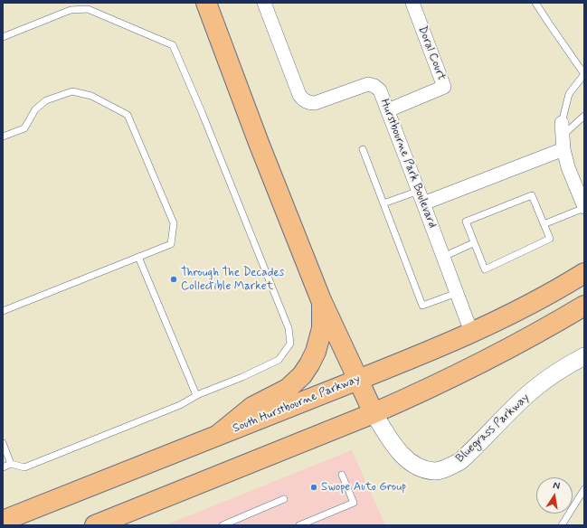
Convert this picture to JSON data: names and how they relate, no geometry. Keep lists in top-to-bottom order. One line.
{"streets":{"main road":["South Hurstbourne Parkway"],"street":["Doral Court","Hurstbourne Park Boulevard","Bluegrass Parkway"]},"crossings":[["Doral Court","Hurstbourne Park Boulevard"],["Hurstbourne Park Boulevard","South Hurstbourne Parkway"]],"places":["Through The Decades Collectible Market","Swope Auto Group"],"north":"top"}
